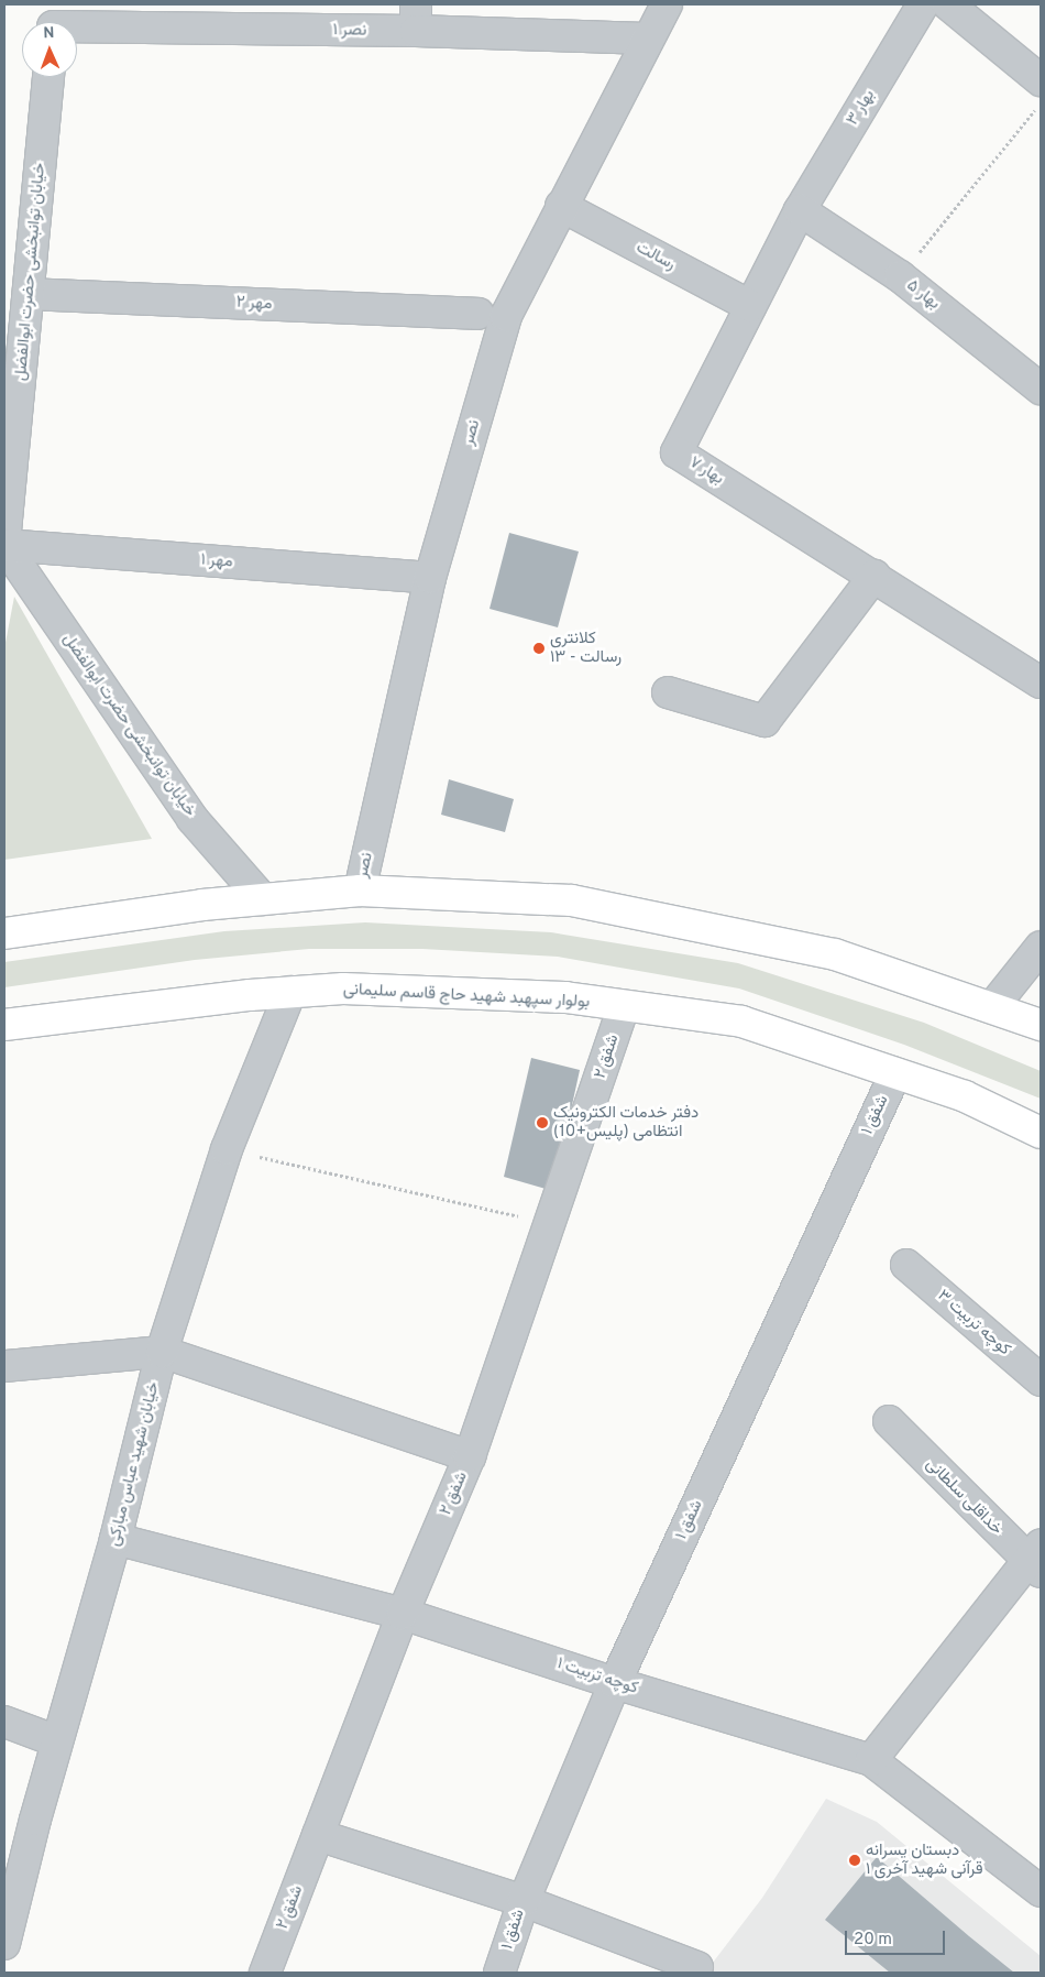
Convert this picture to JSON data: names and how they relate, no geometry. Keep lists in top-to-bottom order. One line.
{"streets":{"main road":["بولوار سپهبد شهید حاج قاسم سلیمانی"],"street":["نصر ۱","بهار ۳","رسالت","خیابان توانبخشی حضرت ابوالفضل","بهار ۵","مهر ۲","نصر","بهار ۷","مهر ۱","شفق ۲","شفق ۱","کوچه تربیت ۳","خیابان شهید عباس مبارکی","خداقلی سلطانی","کوچه تربیت ۱"]},"crossings":[["نصر ۱","نصر"],["بهار ۳","رسالت"],["بهار ۳","بهار ۵"],["بهار ۳","بهار ۷"],["رسالت","نصر"],["رسالت","بهار ۷"],["خیابان توانبخشی حضرت ابوالفضل","مهر ۲"],["خیابان توانبخشی حضرت ابوالفضل","مهر ۱"],["نصر","مهر ۱"],["بولوار سپهبد شهید حاج قاسم سلیمانی","شفق ۲"],["بولوار سپهبد شهید حاج قاسم سلیمانی","شفق ۱"],["بولوار سپهبد شهید حاج قاسم سلیمانی","خیابان شهید عباس مبارکی"],["شفق ۲","کوچه تربیت ۱"],["شفق ۱","کوچه تربیت ۱"],["خیابان شهید عباس مبارکی","کوچه تربیت ۱"]],"places":["کلانتری ۱۳ - رسالت","دفتر خدمات الکترونیک انتظامی (پلیس+10)","دبستان پسرانه قرآنی شهید آخری ۱"],"scale_bar":"20 m","north":"top"}
